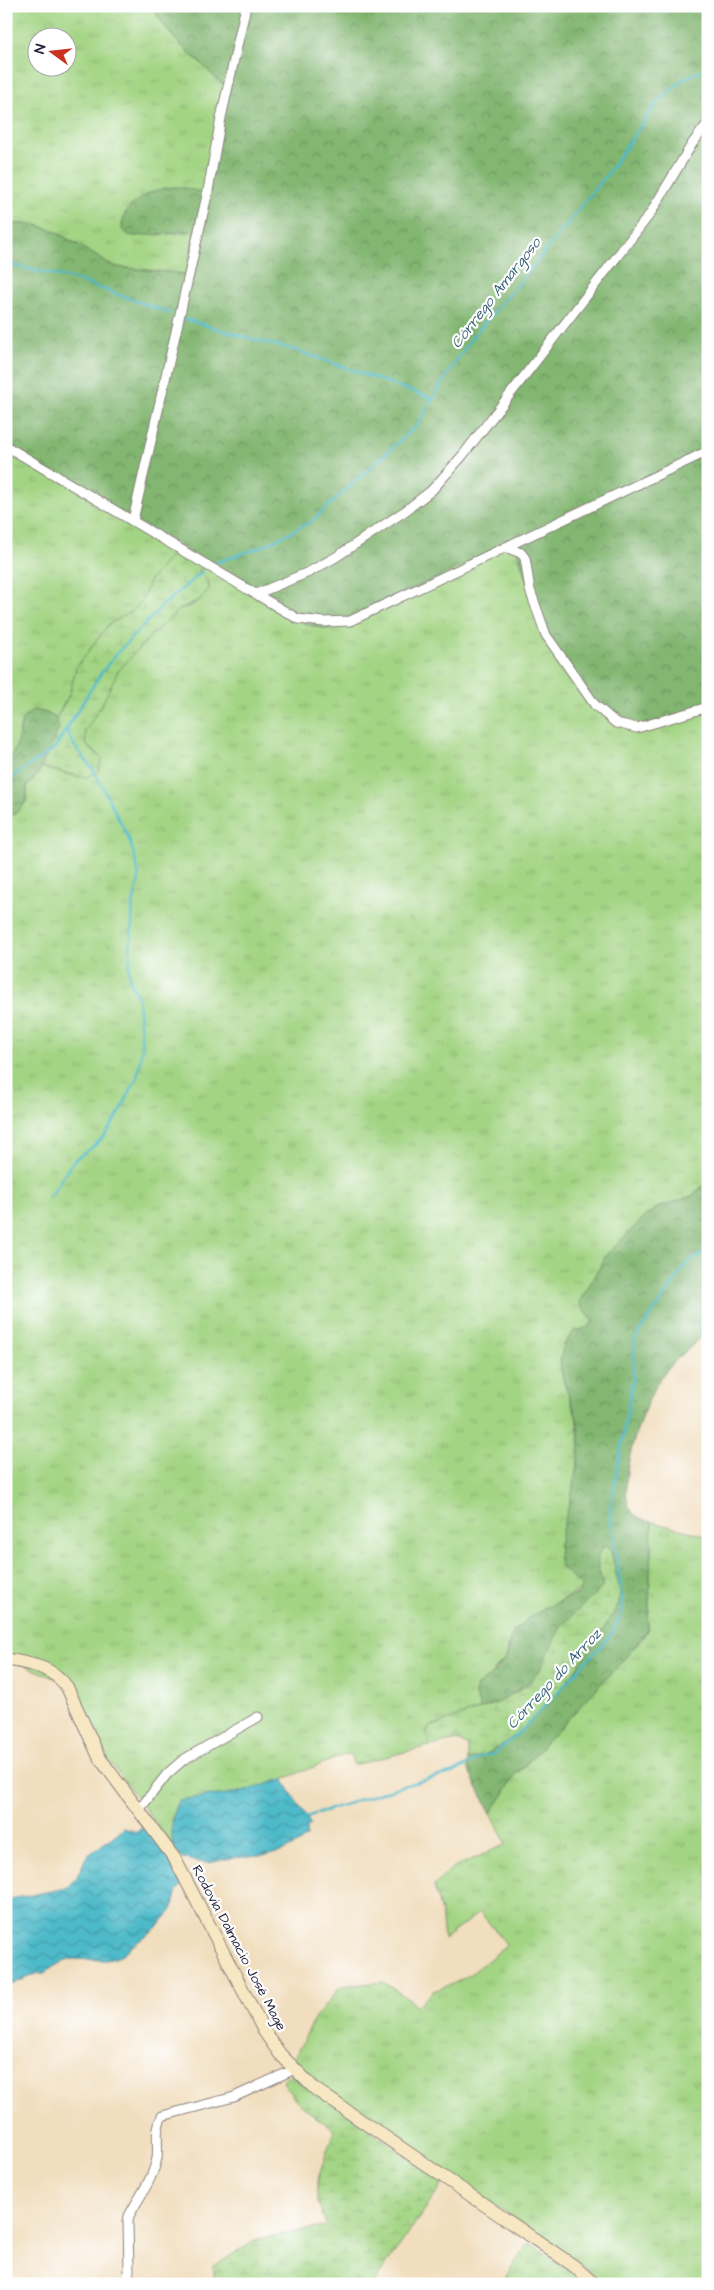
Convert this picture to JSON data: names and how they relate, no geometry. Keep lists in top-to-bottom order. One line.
{"streets":{"street":["Rodovia Dalmacio José Mage"]},"water":["Córrego Amargoso","Córrego do Arroz"],"north":"left"}
